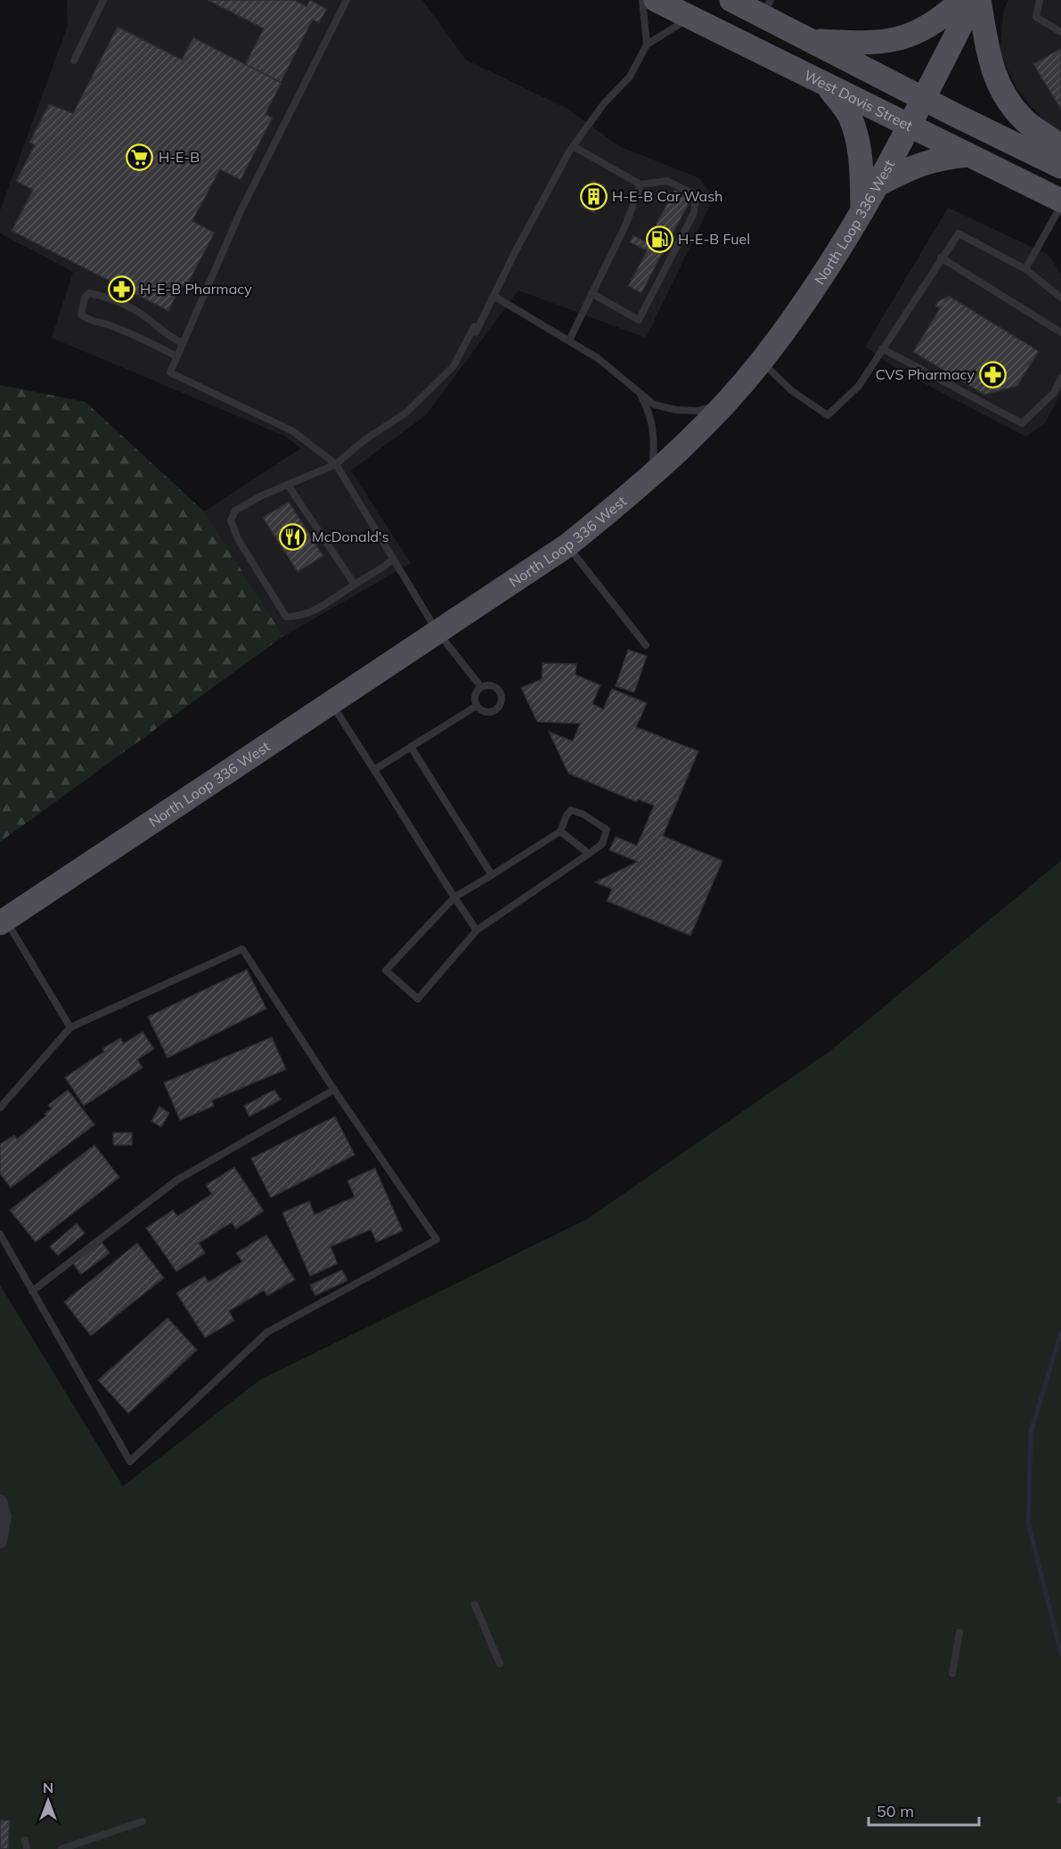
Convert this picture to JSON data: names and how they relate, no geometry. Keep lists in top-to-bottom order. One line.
{"streets":{"main road":["West Davis Street","North Loop 336 West"]},"crossings":[["West Davis Street","North Loop 336 West"]],"places":{"supermarket":["H-E-B"],"building":["H-E-B Car Wash"],"fuel station":["H-E-B Fuel"],"pharmacy":["H-E-B Pharmacy","CVS Pharmacy"],"restaurant":["McDonald's"]},"scale_bar":"50 m","north":"top"}
